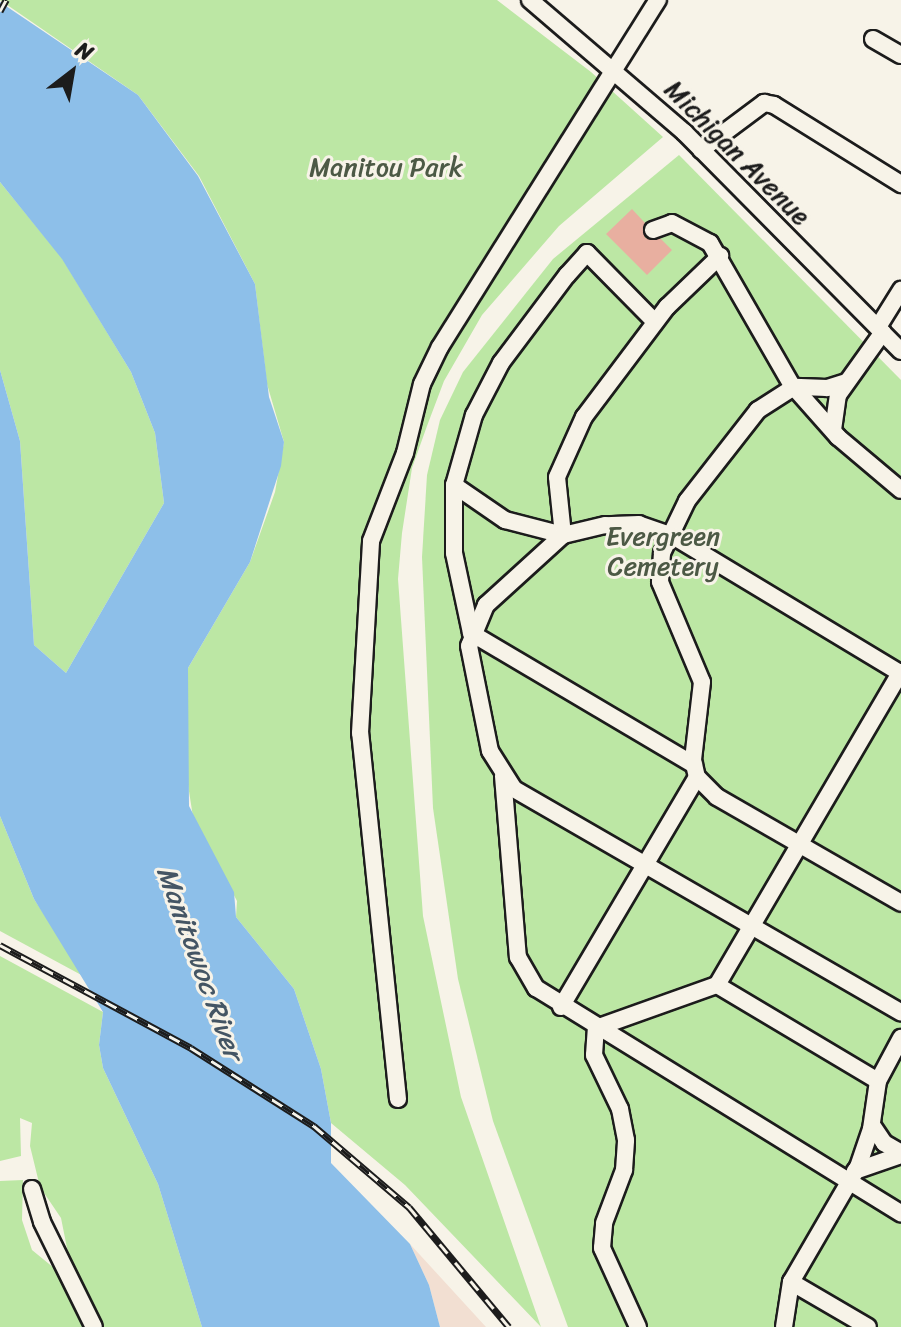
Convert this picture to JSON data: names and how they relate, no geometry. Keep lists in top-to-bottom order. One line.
{"streets":{"street":["Michigan Avenue"]},"water":["Manitowoc River"],"parks":["Manitou Park","Evergreen Cemetery"],"north":"top right"}
